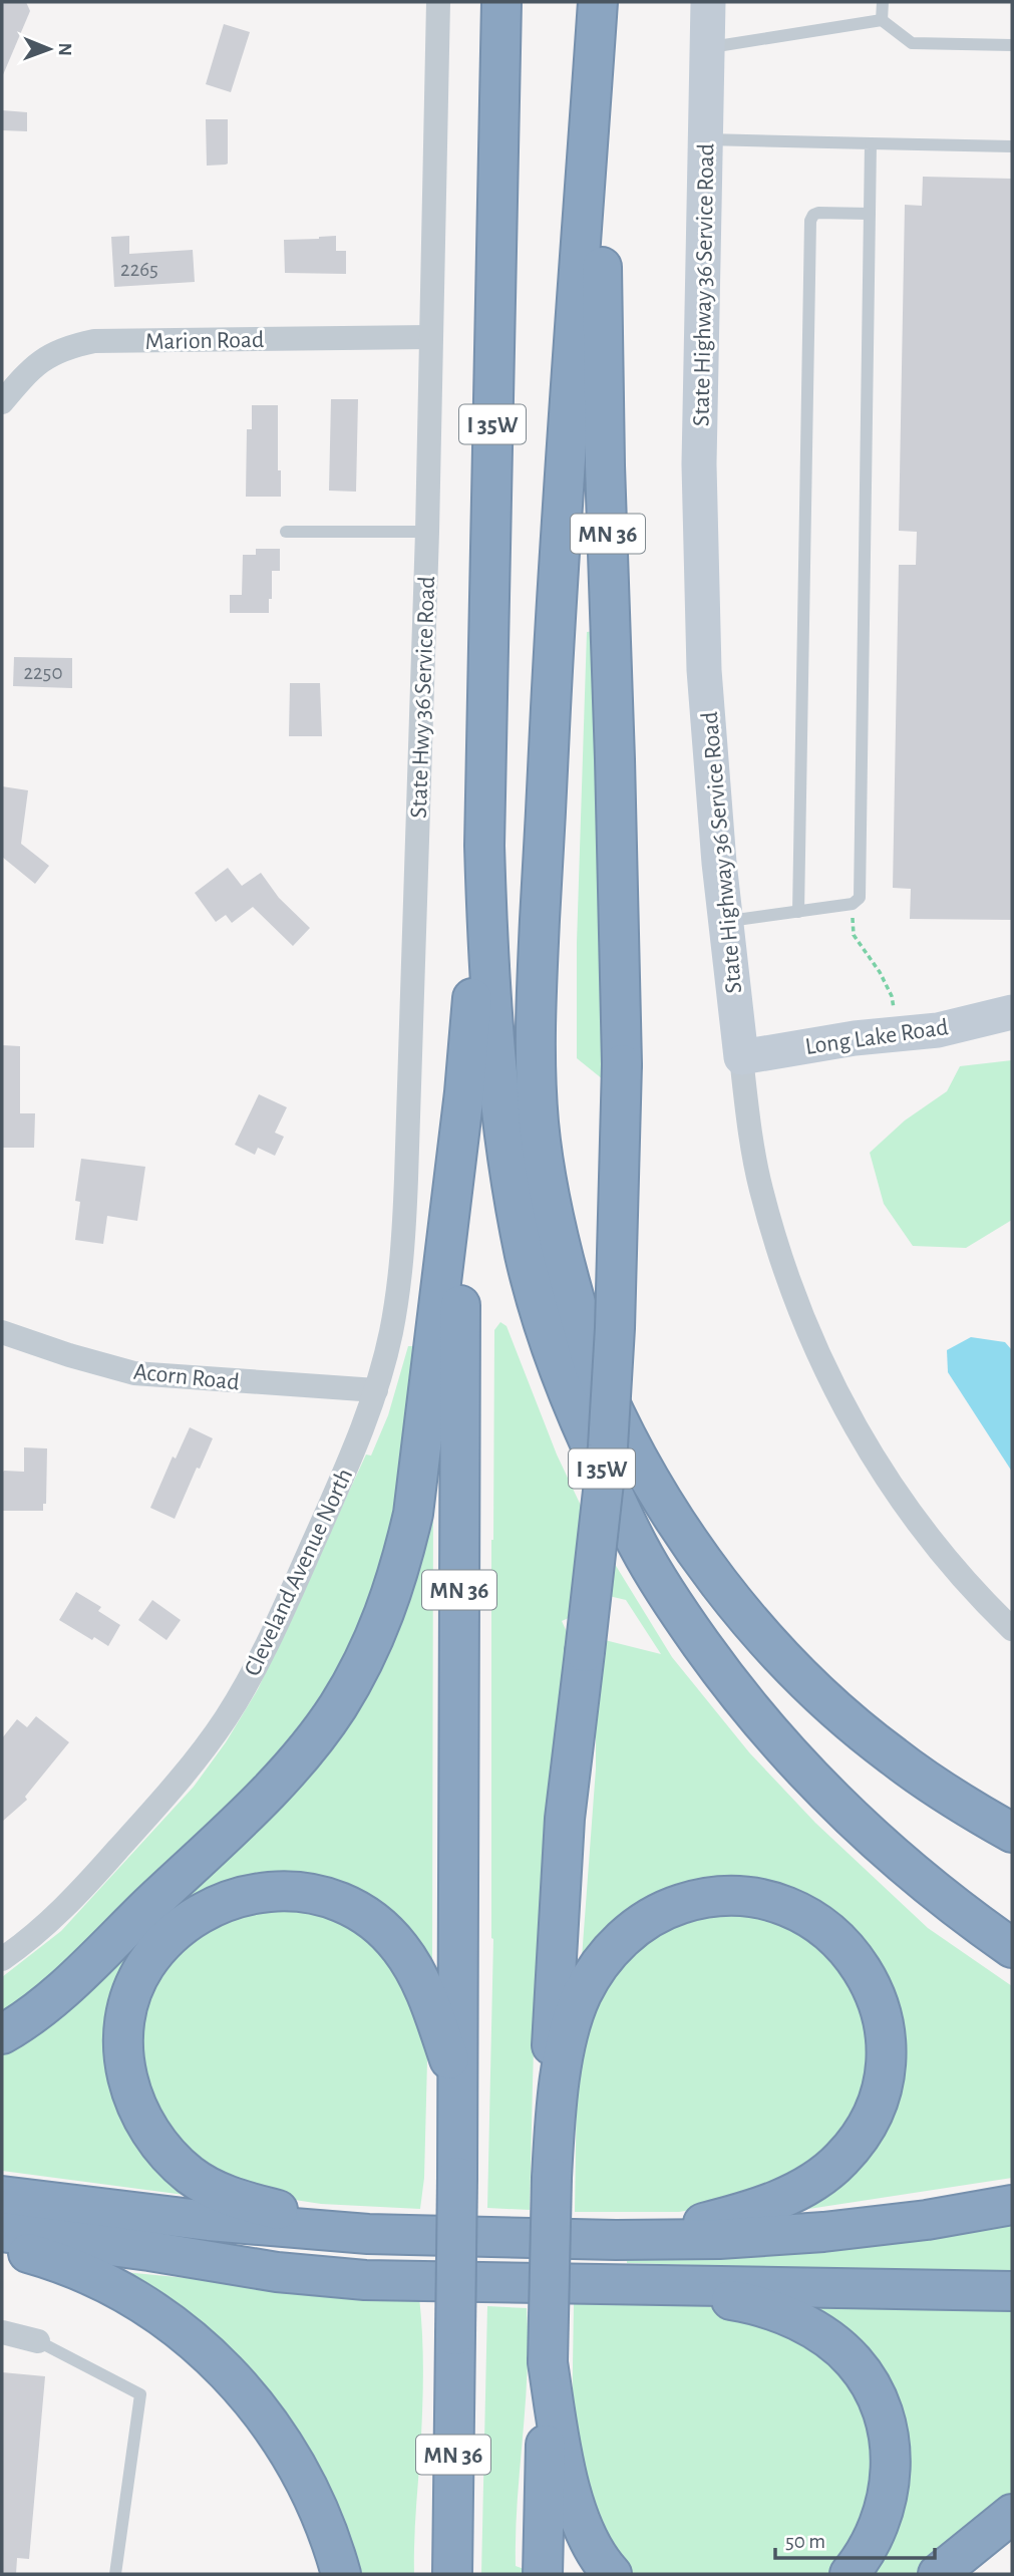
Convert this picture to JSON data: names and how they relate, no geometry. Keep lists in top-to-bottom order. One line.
{"streets":{"highway":["I 35W","MN 36"],"street":["State Highway 36 Service Road","Marion Road","State Hwy 36 Service Road","Long Lake Road","Acorn Road","Cleveland Avenue North"]},"crossings":[["State Highway 36 Service Road","Long Lake Road"],["Marion Road","State Hwy 36 Service Road"],["I 35W","MN 36"],["State Hwy 36 Service Road","Acorn Road"],["State Hwy 36 Service Road","Cleveland Avenue North"],["Acorn Road","Cleveland Avenue North"]],"house_numbers":["2265","2250"],"scale_bar":"50 m","north":"right"}
